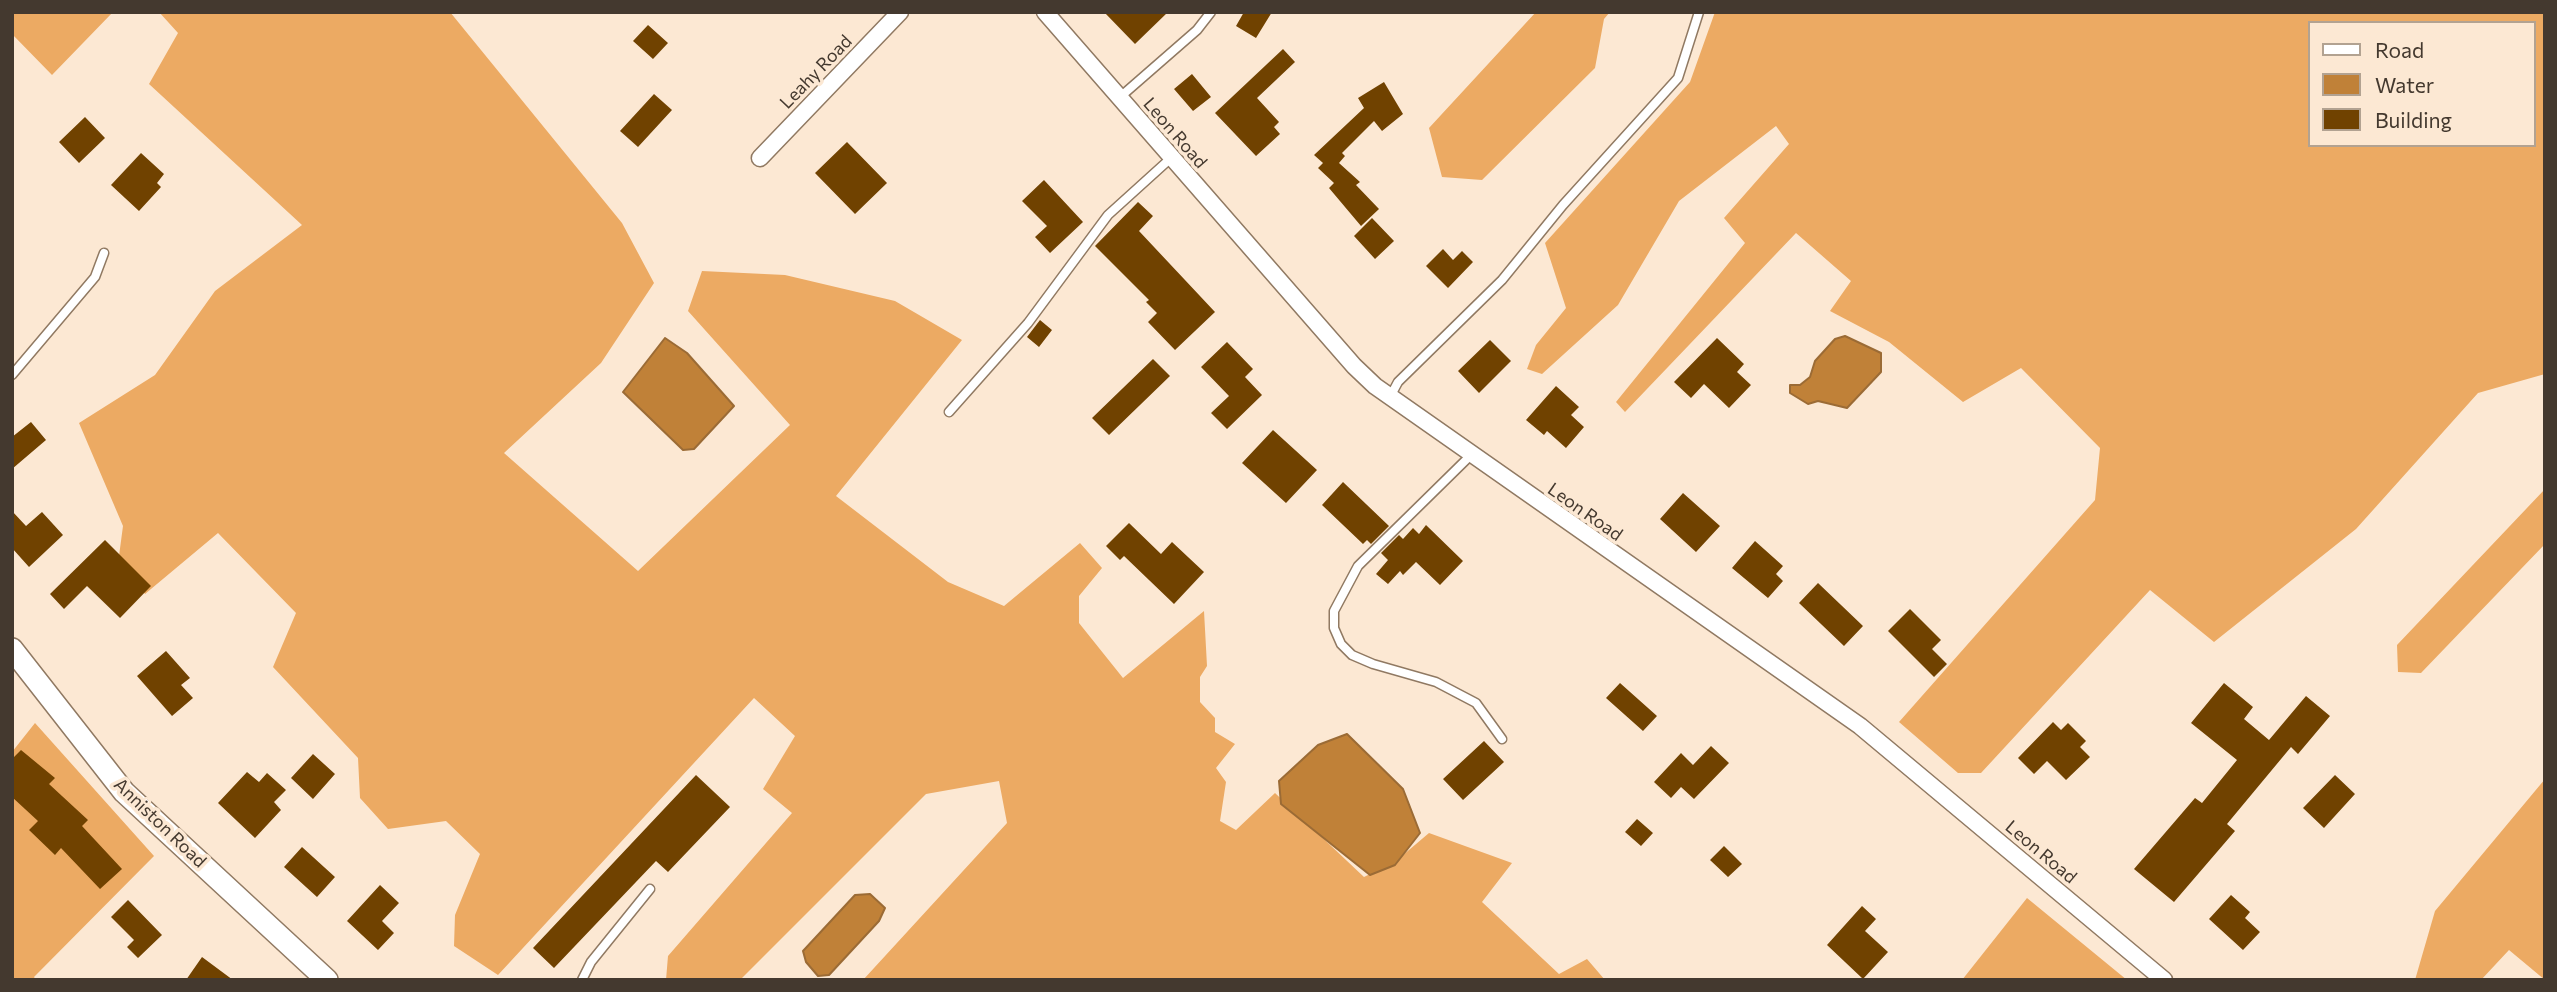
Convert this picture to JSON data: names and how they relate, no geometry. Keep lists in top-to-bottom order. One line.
{"streets":{"street":["Leahy Road","Leon Road","Anniston Road"]},"legend":["Road","Water","Building"]}
